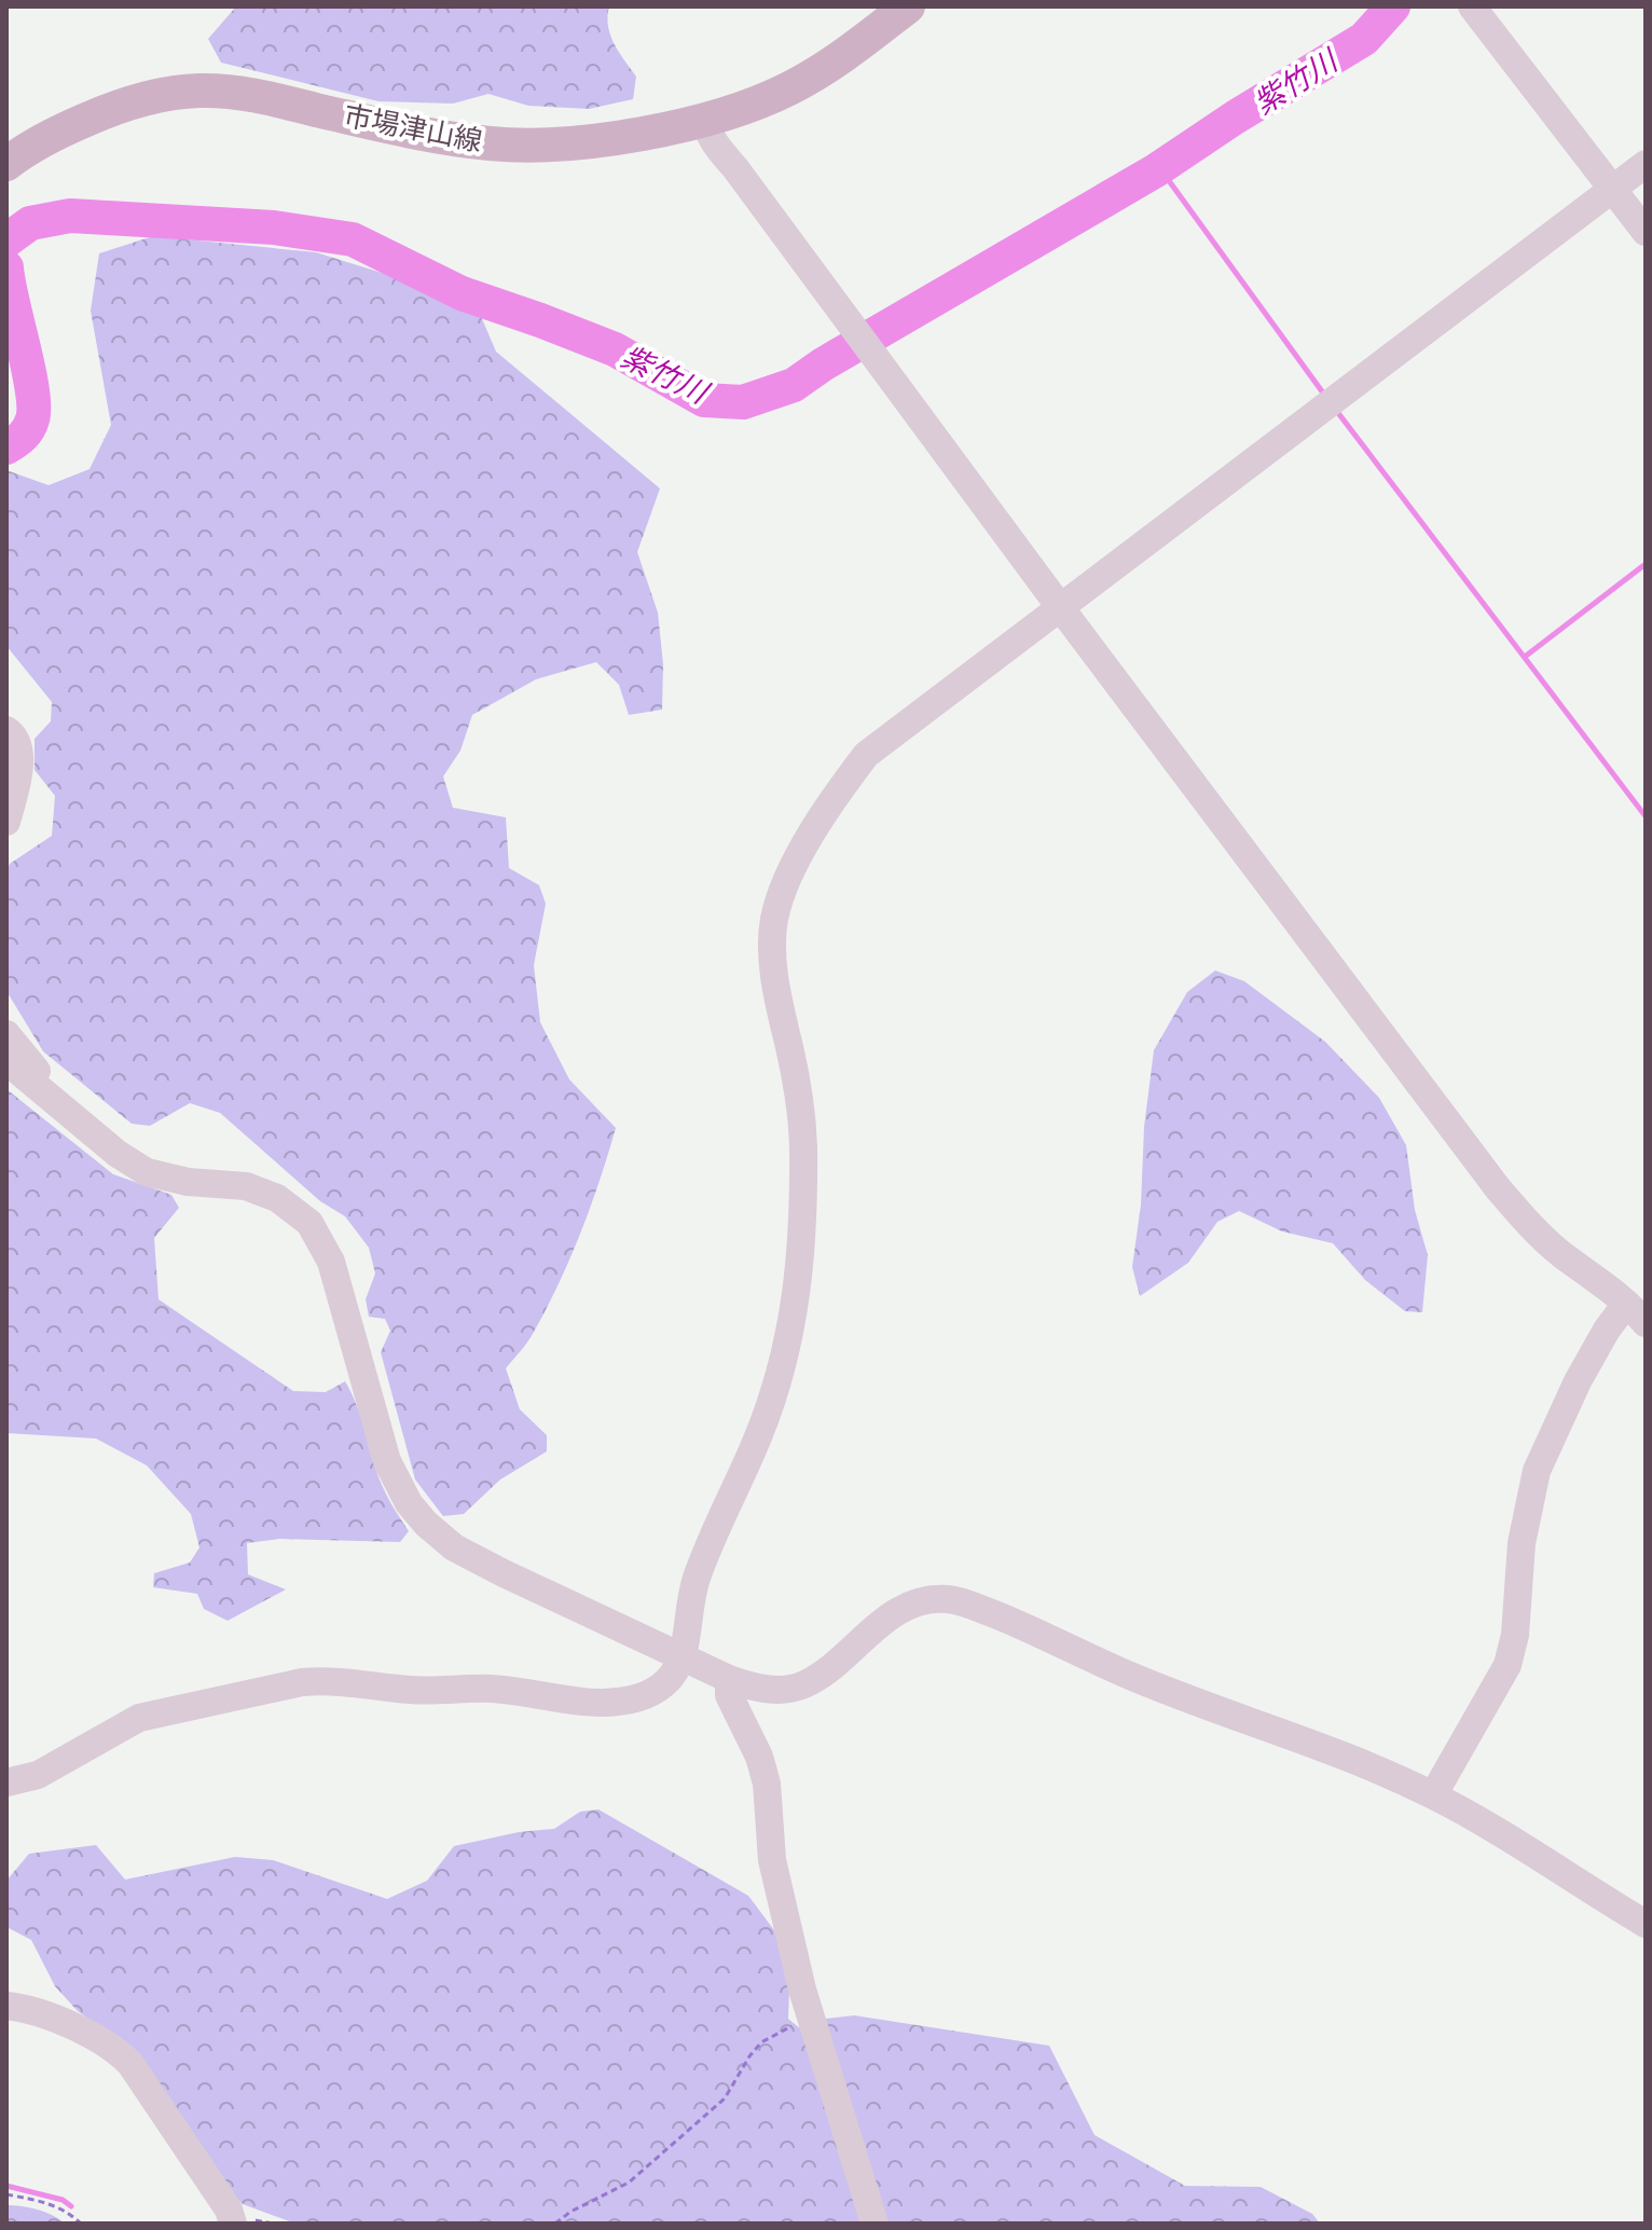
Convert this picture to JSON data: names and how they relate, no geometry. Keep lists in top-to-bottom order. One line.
{"streets":{"main road":["市場津山線"]},"water":["紫竹川"]}
